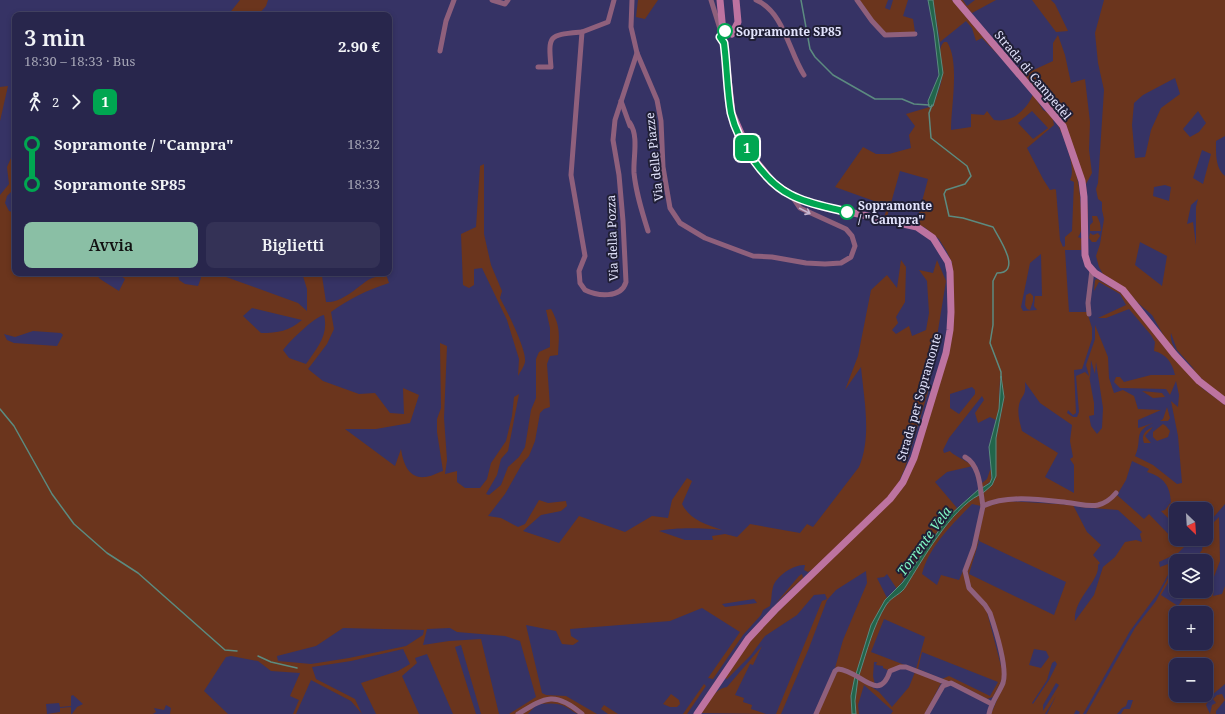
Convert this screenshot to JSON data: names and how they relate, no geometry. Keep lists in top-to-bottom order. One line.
{"streets":{"main road":["Strada di Campedèl","Strada per Sopramonte"],"street":["Via delle Piazze","Via della Pozza"]},"crossings":[["Via delle Piazze","Via della Pozza"],["Via delle Piazze","Strada per Sopramonte"]],"water":["Torrente Vela"],"places":["Sopramonte SP85","Sopramonte / \"Campra\""],"lines":["bus line 1"],"north":"bottom right","page":{"on_map":"1","heading":["3 min","18:30 – 18:33 · Bus","2.90 €"],"legs":["2","1"],"list":[{"name":"Sopramonte / \"Campra\"","value":"18:32"},{"name":"Sopramonte SP85","value":"18:33"}],"buttons":["Avvia","Biglietti"],"map_buttons":["+","−"]}}
